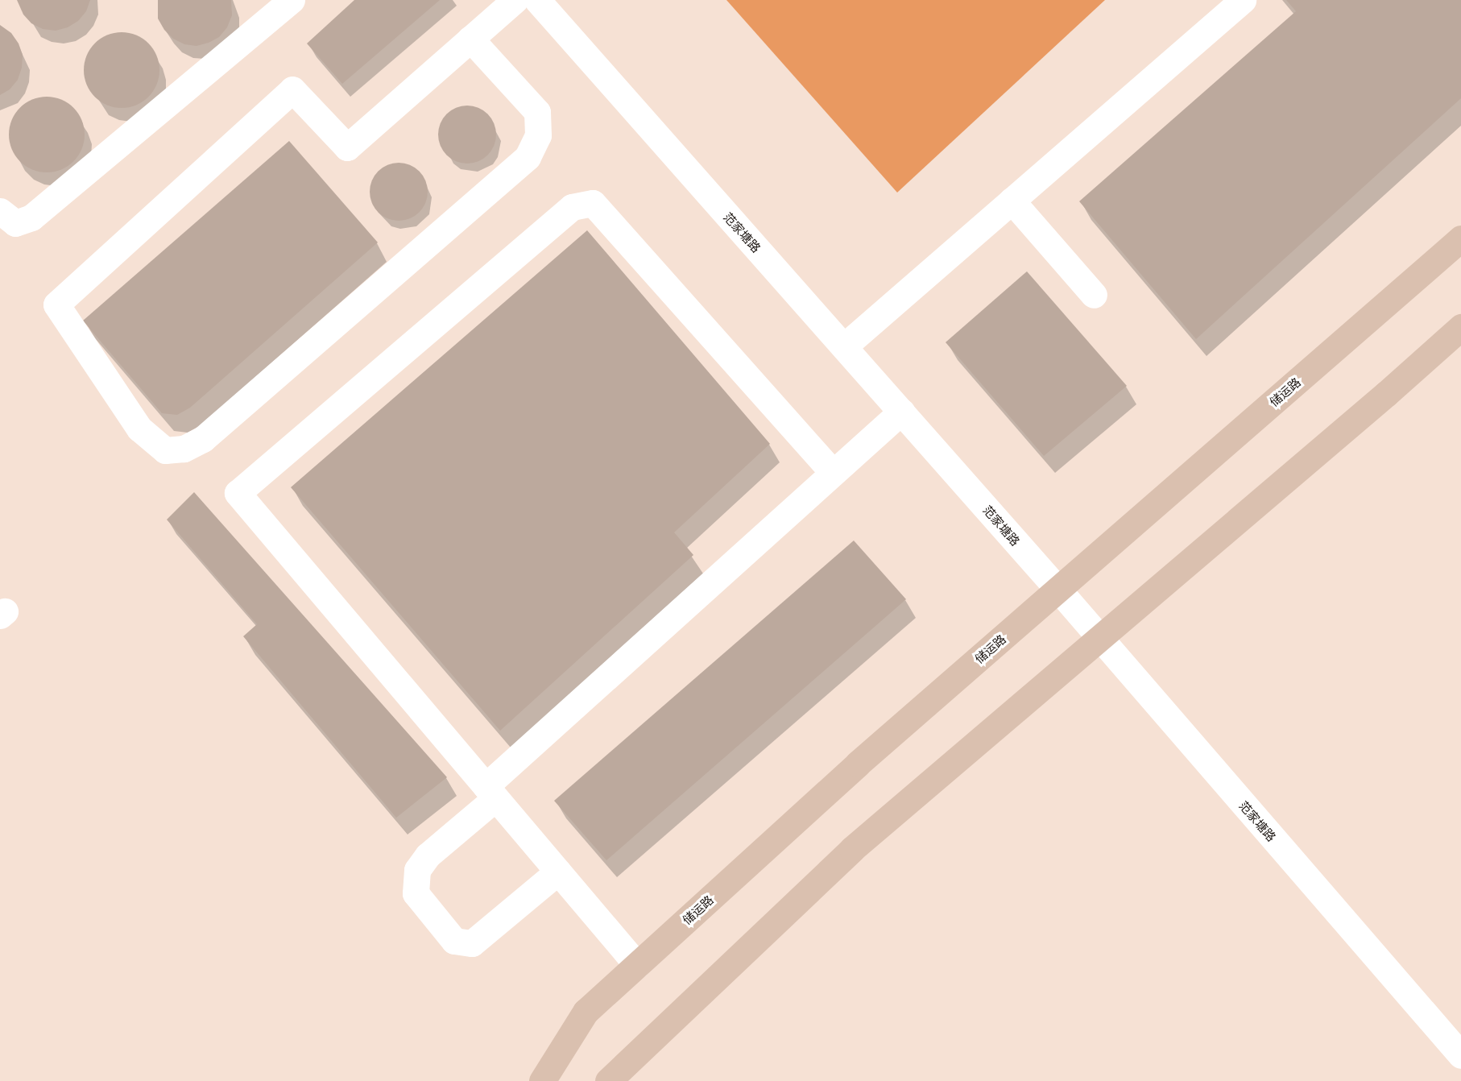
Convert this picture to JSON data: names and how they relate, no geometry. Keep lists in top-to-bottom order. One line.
{"streets":{"main road":["储运路"],"street":["范家塘路"]},"crossings":[["范家塘路","储运路"]]}
